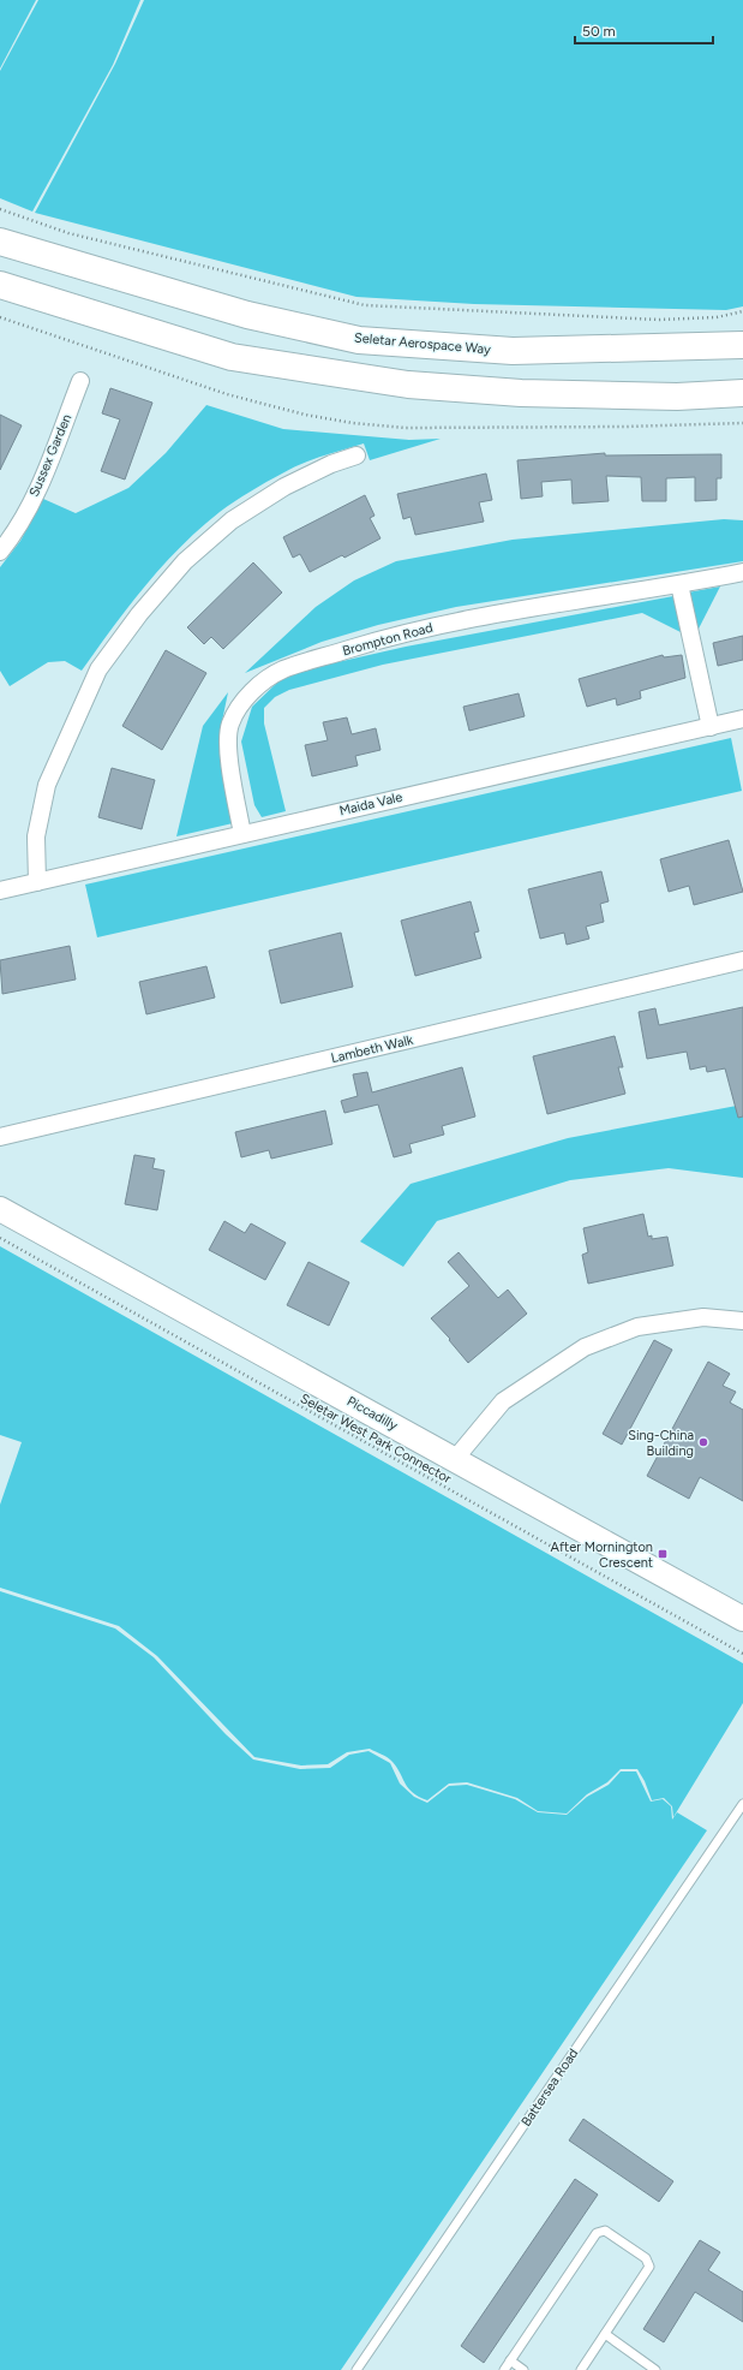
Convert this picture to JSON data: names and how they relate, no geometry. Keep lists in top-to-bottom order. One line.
{"streets":{"main road":["Seletar Aerospace Way"],"street":["Sussex Garden","Brompton Road","Maida Vale","Lambeth Walk","Piccadilly"],"lane":["Battersea Road"],"path":["Seletar West Park Connector"]},"crossings":[["Brompton Road","Maida Vale"]],"places":{"other":["Sing-China Building"],"transit":["After Mornington Crescent"]},"scale_bar":"50 m"}
